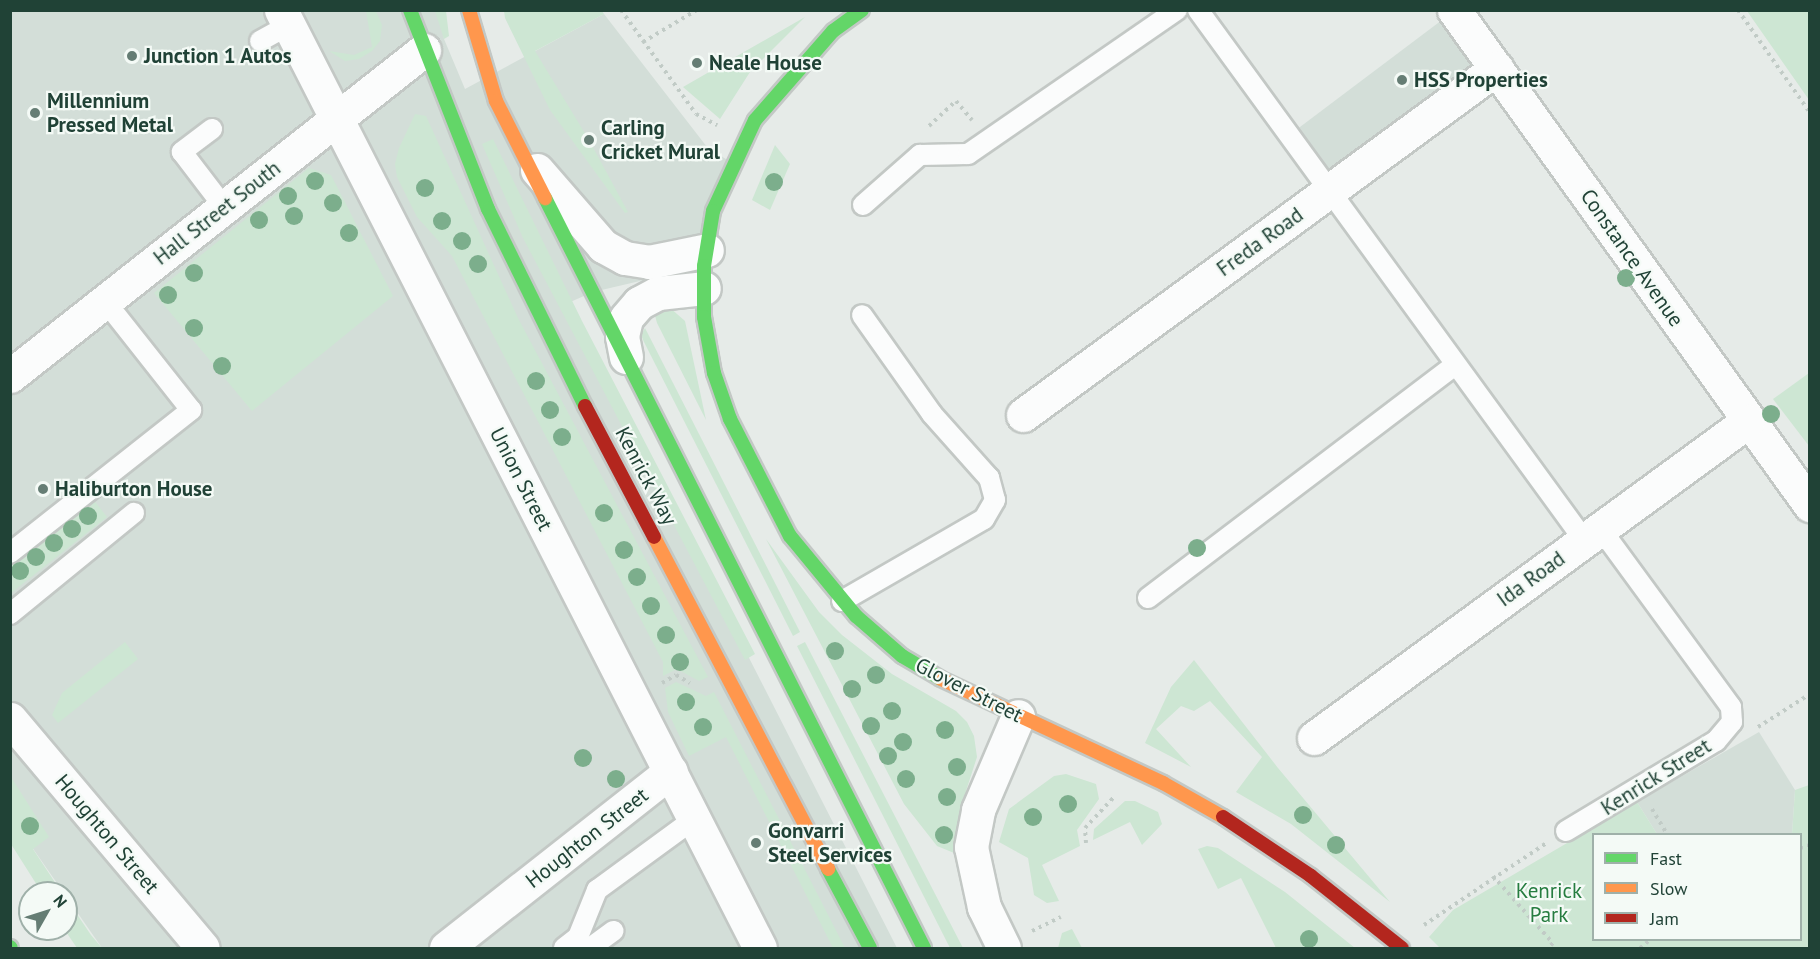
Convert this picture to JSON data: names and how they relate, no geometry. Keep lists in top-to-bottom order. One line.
{"streets":{"main road":["Kenrick Way","Glover Street"],"street":["Hall Street South","Freda Road","Constance Avenue","Union Street","Ida Road","Houghton Street"],"lane":["Kenrick Street"]},"crossings":[["Hall Street South","Kenrick Way"],["Hall Street South","Union Street"],["Freda Road","Constance Avenue"],["Constance Avenue","Ida Road"],["Union Street","Houghton Street"]],"parks":["Kenrick Park"],"places":["Junction 1 Autos","Neale House","HSS Properties","Millennium Pressed Metal","Carling Cricket Mural","Haliburton House","Gonvarri Steel Services"],"legend":["Fast","Slow","Jam"],"north":"top right"}
